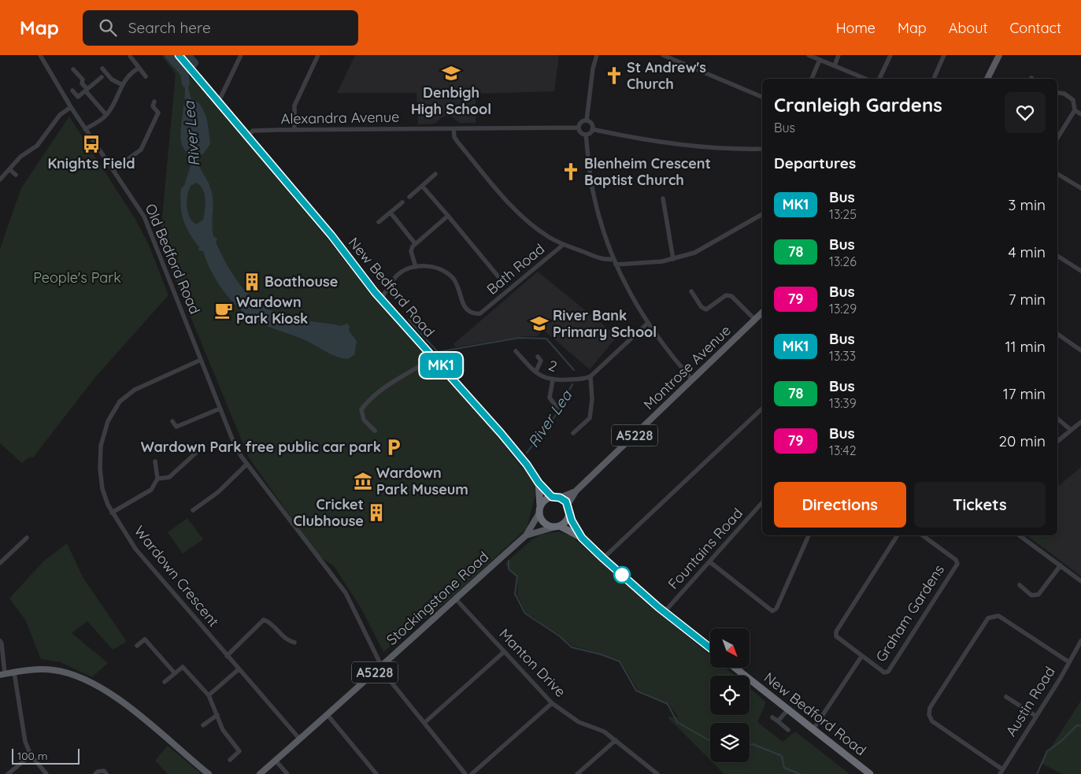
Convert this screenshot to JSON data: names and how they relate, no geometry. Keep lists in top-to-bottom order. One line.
{"streets":{"highway":["New Bedford Road"],"main road":["Montrose Avenue","A5228","Stockingstone Road"],"street":["Alexandra Avenue","Old Bedford Road","Bath Road","2","Fountains Road","Wardown Crescent","Graham Gardens","Manton Drive","Austin Road"]},"crossings":[["Alexandra Avenue","New Bedford Road"],["Old Bedford Road","Wardown Crescent"],["Old Bedford Road","Stockingstone Road"],["New Bedford Road","Montrose Avenue"],["New Bedford Road","Stockingstone Road"],["New Bedford Road","Graham Gardens"],["Montrose Avenue","Stockingstone Road"],["Wardown Crescent","Stockingstone Road"],["Stockingstone Road","Manton Drive"]],"water":["River Lea"],"parks":["People's Park"],"places":{"school or university":["Denbigh High School","River Bank Primary School"],"church":["St Andrew's Church","Blenheim Crescent Baptist Church"],"bus stop":["Knights Field"],"building":["Boathouse","Cricket Clubhouse"],"cafe":["Wardown Park Kiosk"],"parking":["Wardown Park free public car park"],"museum":["Wardown Park Museum"]},"lines":["bus line MK1"],"scale_bar":"100 m","north":"bottom right","page":{"header":"Map","search":"Search here","nav":["Home","Map","About","Contact"],"on_map":"MK1","heading":[["Cranleigh Gardens","Bus"],"Departures"],"list":[{"mark":"MK1","name":"Bus","note":"13:25","value":"3 min"},{"mark":"78","name":"Bus","note":"13:26","value":"4 min"},{"mark":"79","name":"Bus","note":"13:29","value":"7 min"},{"mark":"MK1","name":"Bus","note":"13:33","value":"11 min"},{"mark":"78","name":"Bus","note":"13:39","value":"17 min"},{"mark":"79","name":"Bus","note":"13:42","value":"20 min"}],"buttons":["Directions","Tickets"],"scale":"100 m"}}
